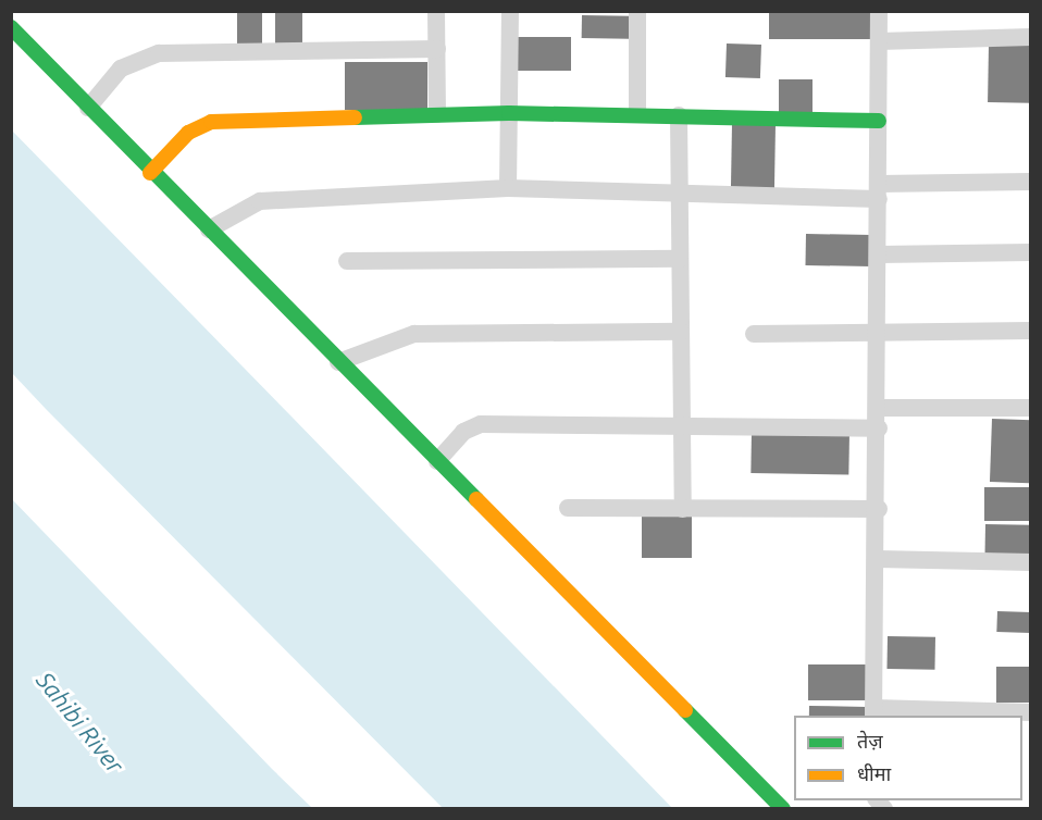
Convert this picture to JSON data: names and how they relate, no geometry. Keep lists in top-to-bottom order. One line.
{"water":["Sahibi River"],"legend":["तेज़","धीमा"]}
